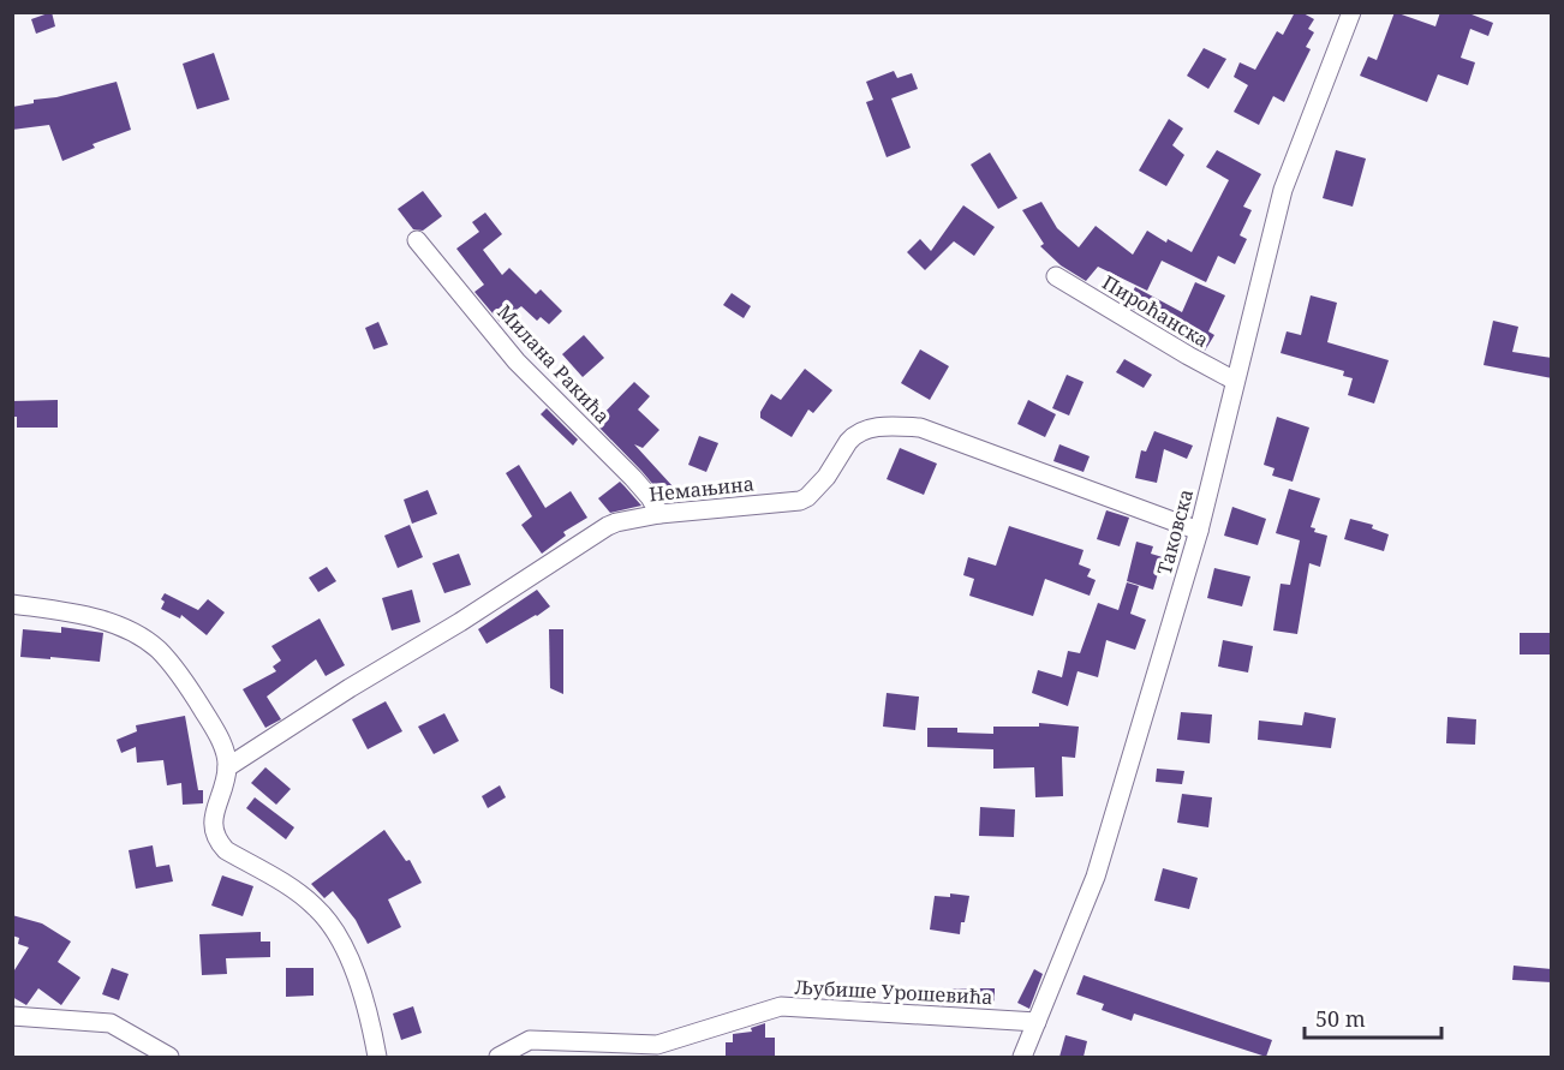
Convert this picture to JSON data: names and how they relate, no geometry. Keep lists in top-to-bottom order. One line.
{"streets":{"street":["Пироћанска","Милана Ракића","Немањина","Таковска","Љубише Урошевића"]},"crossings":[["Пироћанска","Таковска"],["Милана Ракића","Немањина"],["Немањина","Таковска"],["Таковска","Љубише Урошевића"]],"scale_bar":"50 m"}
